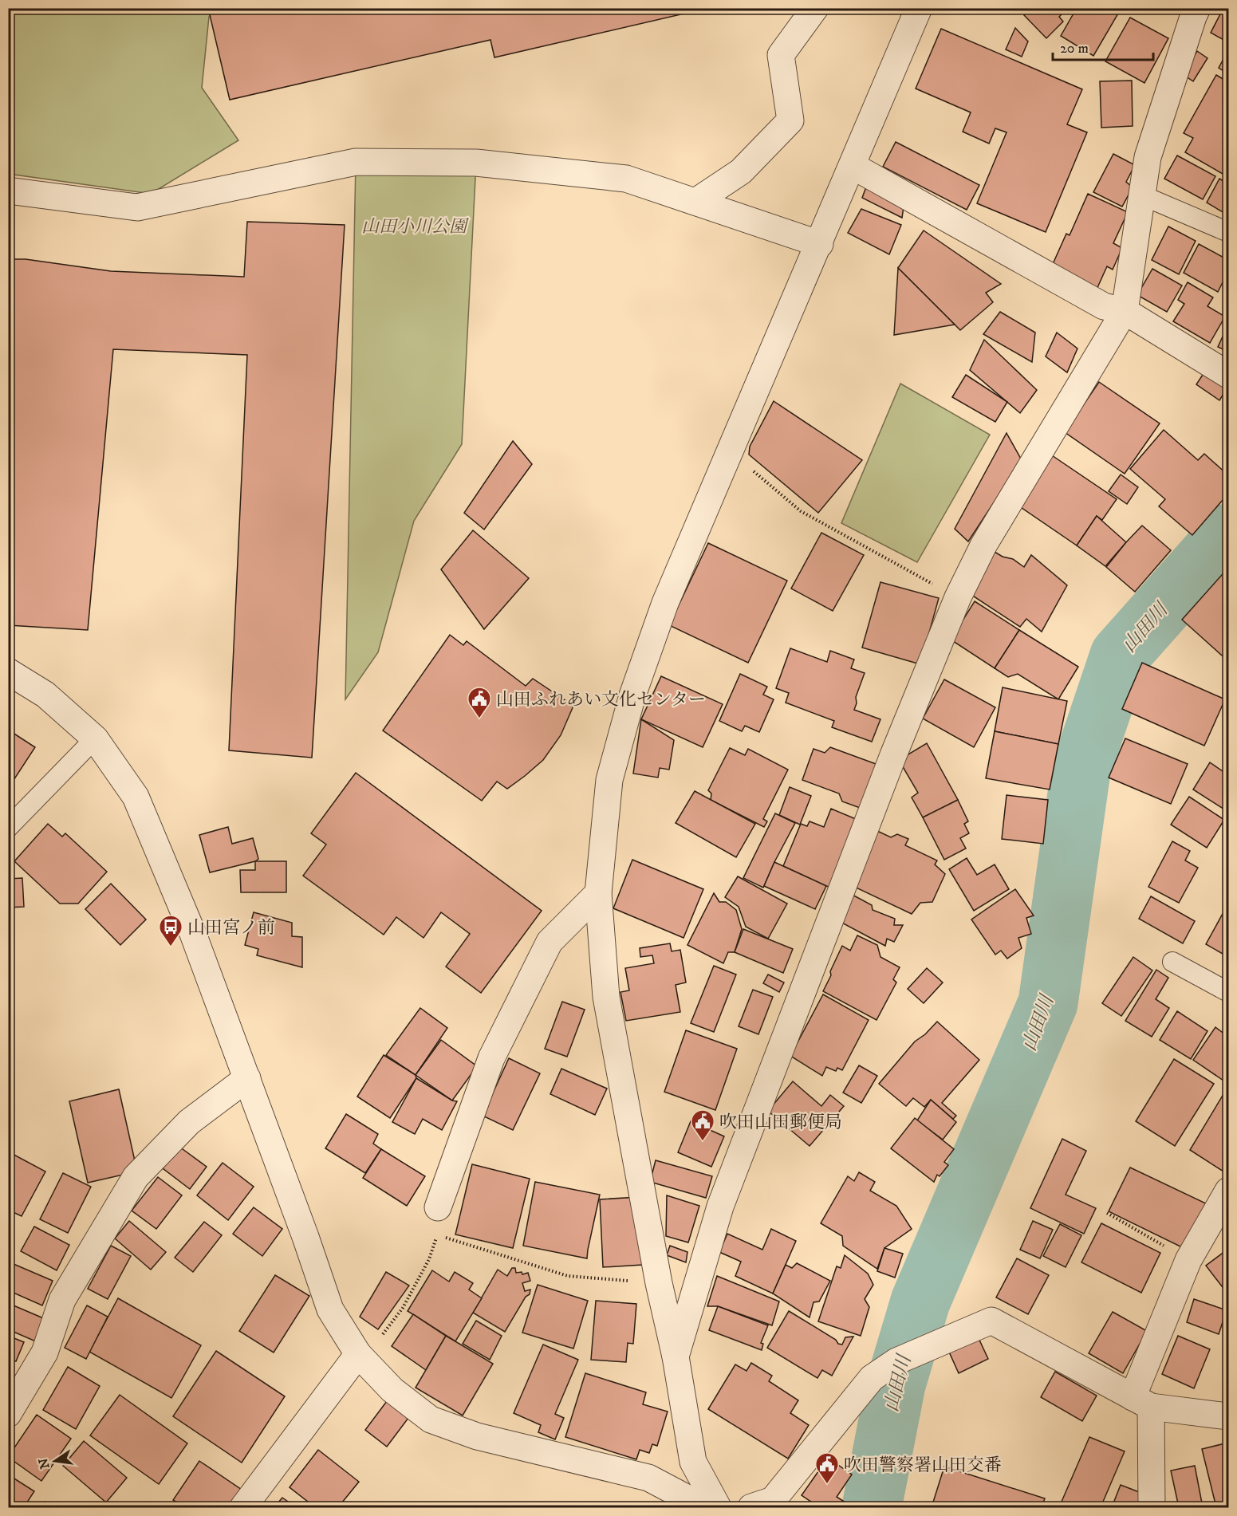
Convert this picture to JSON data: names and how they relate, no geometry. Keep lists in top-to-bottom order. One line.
{"water":["山田川"],"parks":["山田小川公園"],"places":{"public building":["山田ふれあい文化センター","吹田山田郵便局","吹田警察署山田交番"],"bus stop":["山田宮ノ前"]},"scale_bar":"20 m","north":"left"}
